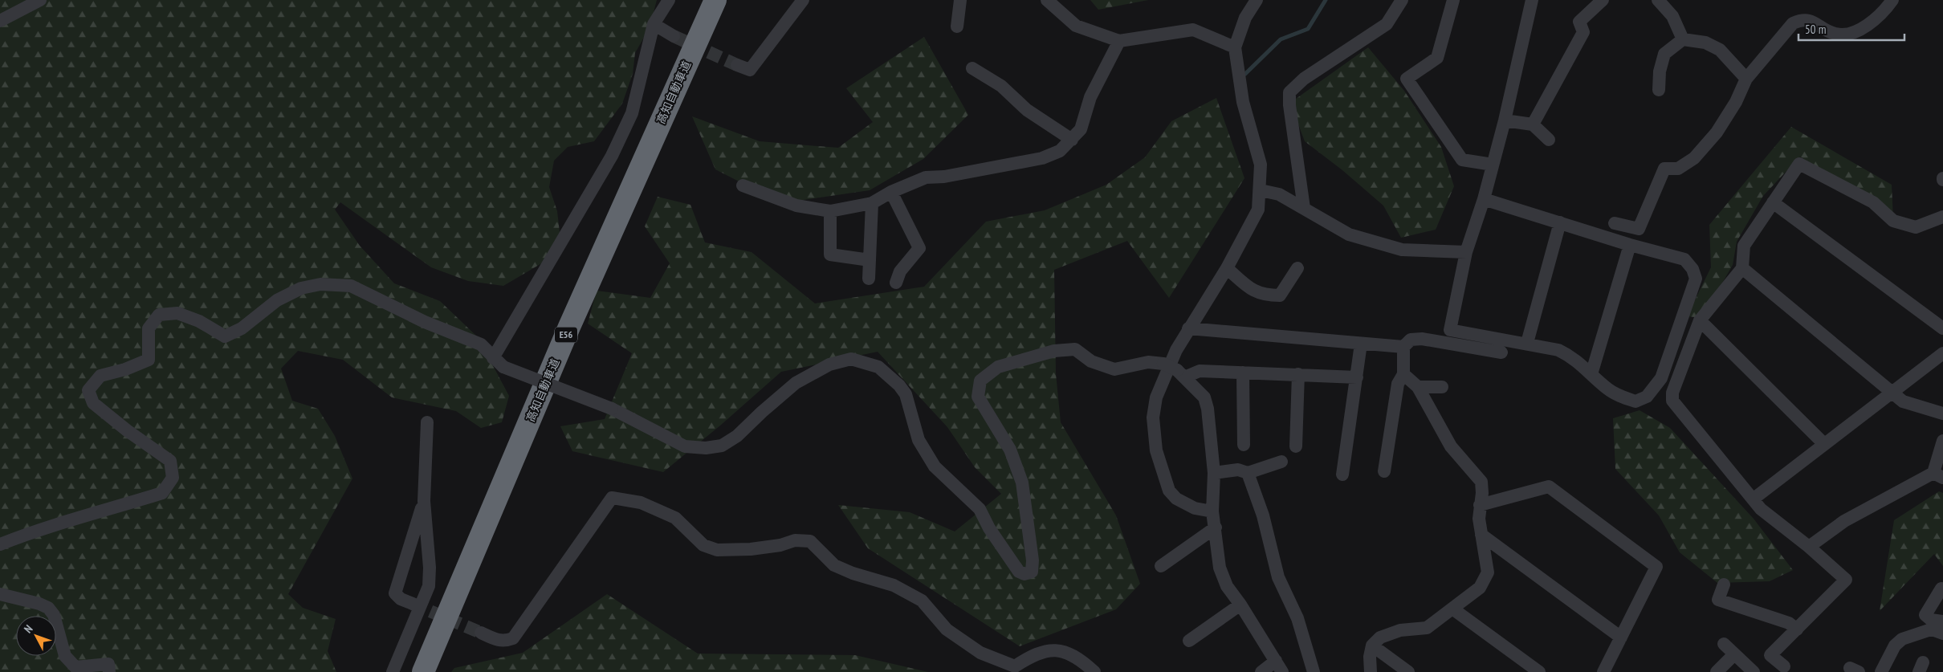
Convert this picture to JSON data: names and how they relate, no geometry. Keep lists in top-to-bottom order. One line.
{"streets":{"highway":["高知自動車道","E56"]},"scale_bar":"50 m","north":"top left"}
